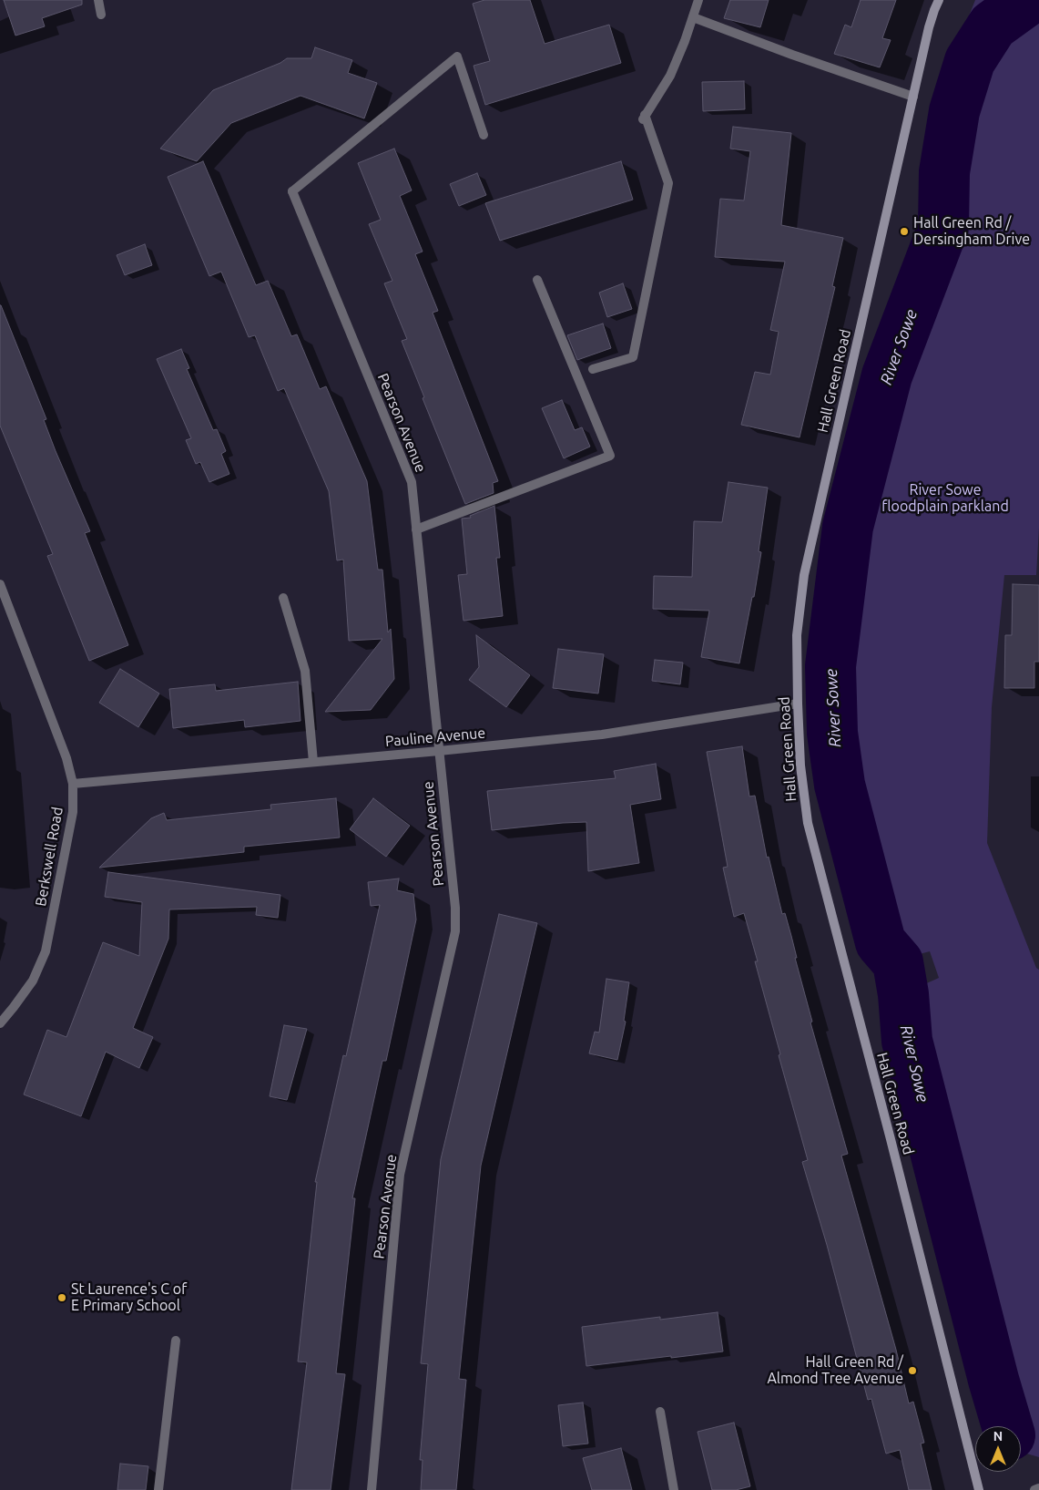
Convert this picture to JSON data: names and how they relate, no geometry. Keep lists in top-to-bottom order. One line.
{"streets":{"main road":["Hall Green Road"],"street":["Pearson Avenue","Pauline Avenue","Berkswell Road"]},"crossings":[["Hall Green Road","Pauline Avenue"],["Pearson Avenue","Pauline Avenue"],["Pauline Avenue","Berkswell Road"]],"water":["River Sowe"],"parks":["River Sowe floodplain parkland"],"places":["Hall Green Rd / Dersingham Drive","St Laurence's C of E Primary School","Hall Green Rd / Almond Tree Avenue"],"north":"top"}
